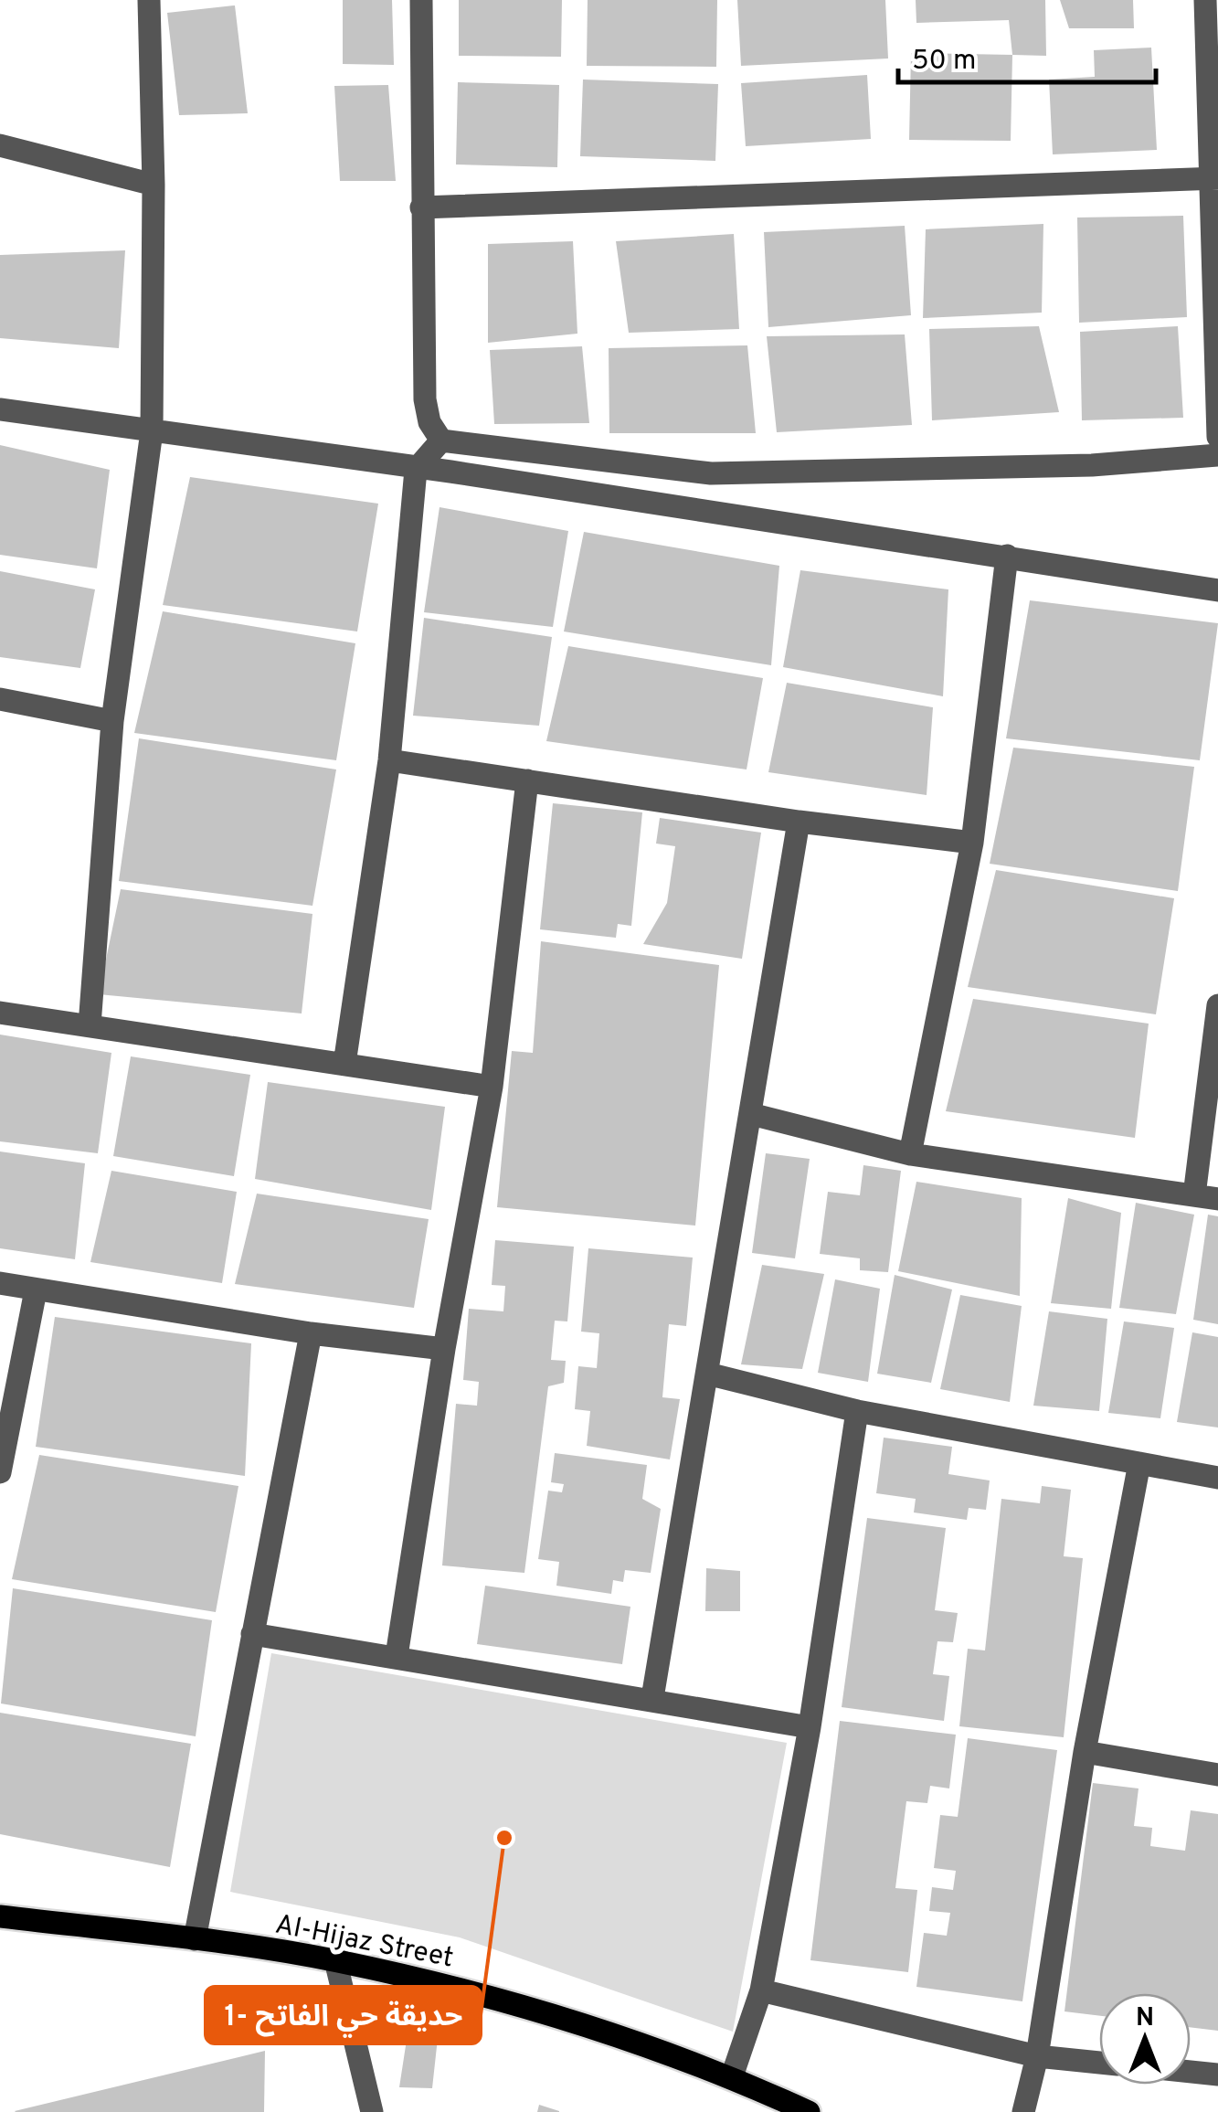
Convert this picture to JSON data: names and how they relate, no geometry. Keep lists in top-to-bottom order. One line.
{"streets":{"main road":["Al-Hijaz Street"]},"places":["حديقة حي الفاتح -1"],"scale_bar":"50 m","north":"top"}
